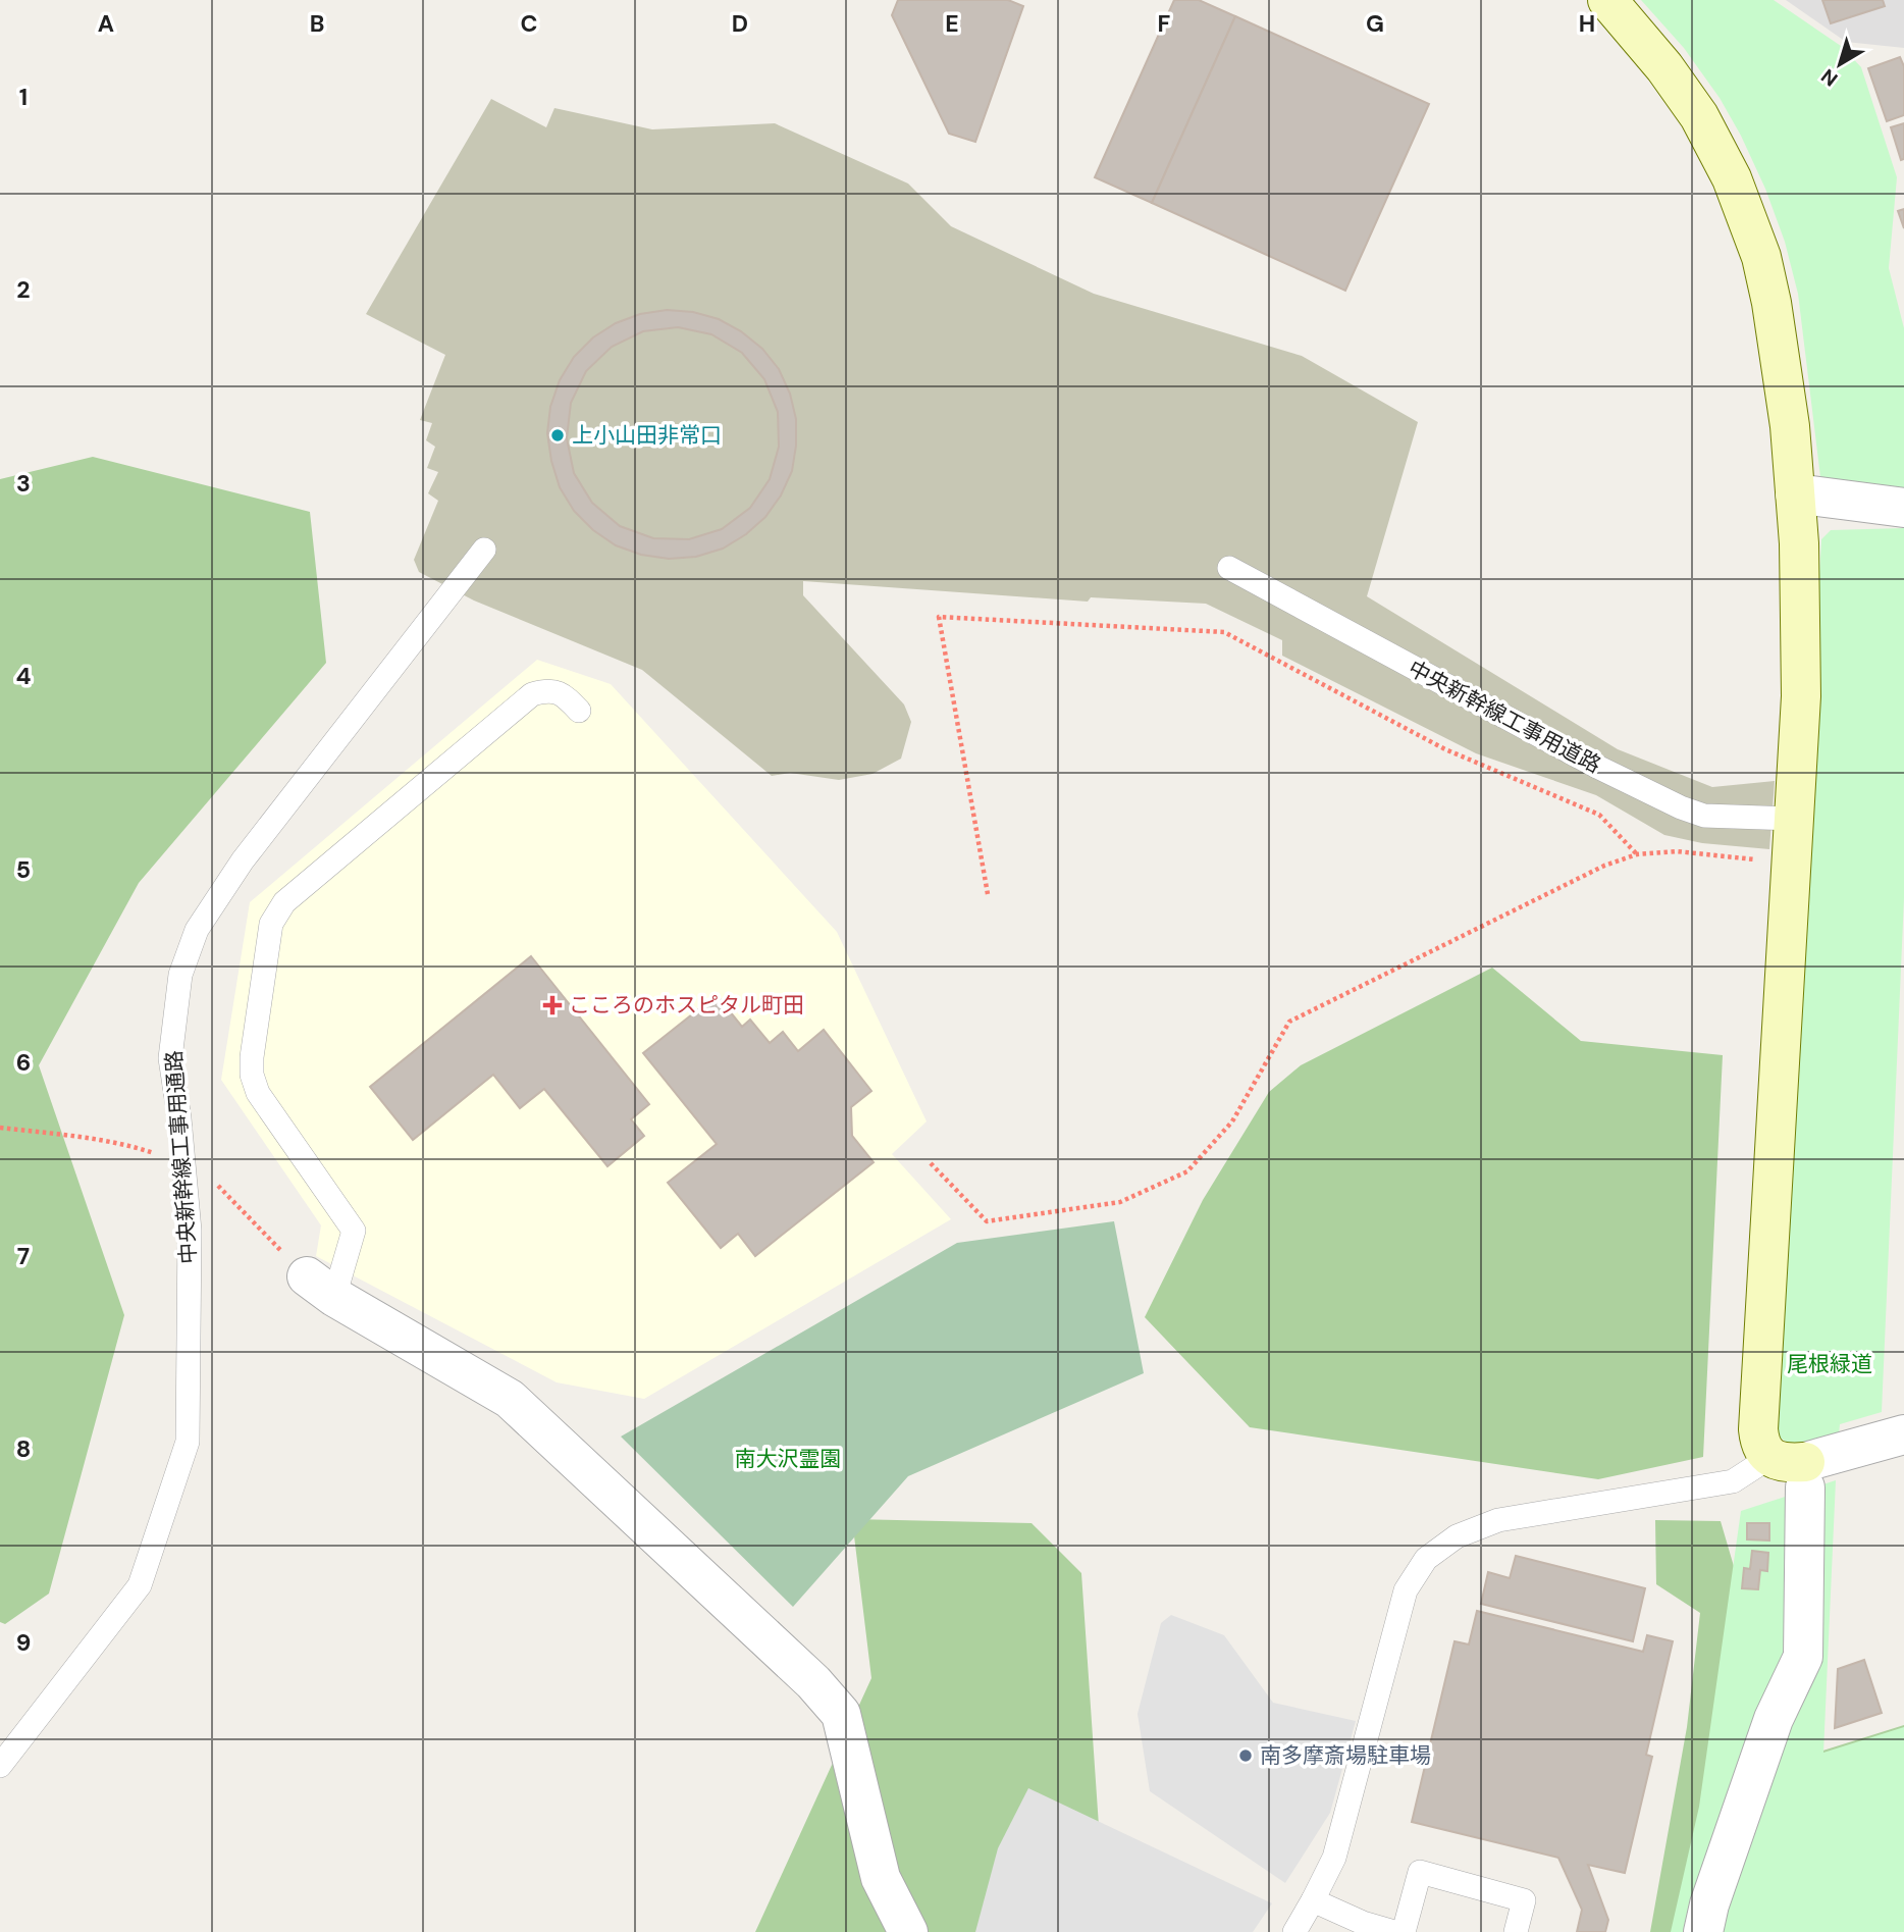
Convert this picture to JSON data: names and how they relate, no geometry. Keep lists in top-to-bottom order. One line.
{"streets":{"lane":["中央新幹線工事用道路","中央新幹線工事用通路"]},"parks":["尾根緑道","南大沢霊園"],"places":{"other":["上小山田非常口","南多摩斎場駐車場"],"health":["こころのホスピタル町田"]},"north":"bottom left","grid":{"columns":["A","B","C","D","E","F","G","H"],"rows":["1","2","3","4","5","6","7","8","9"]}}
